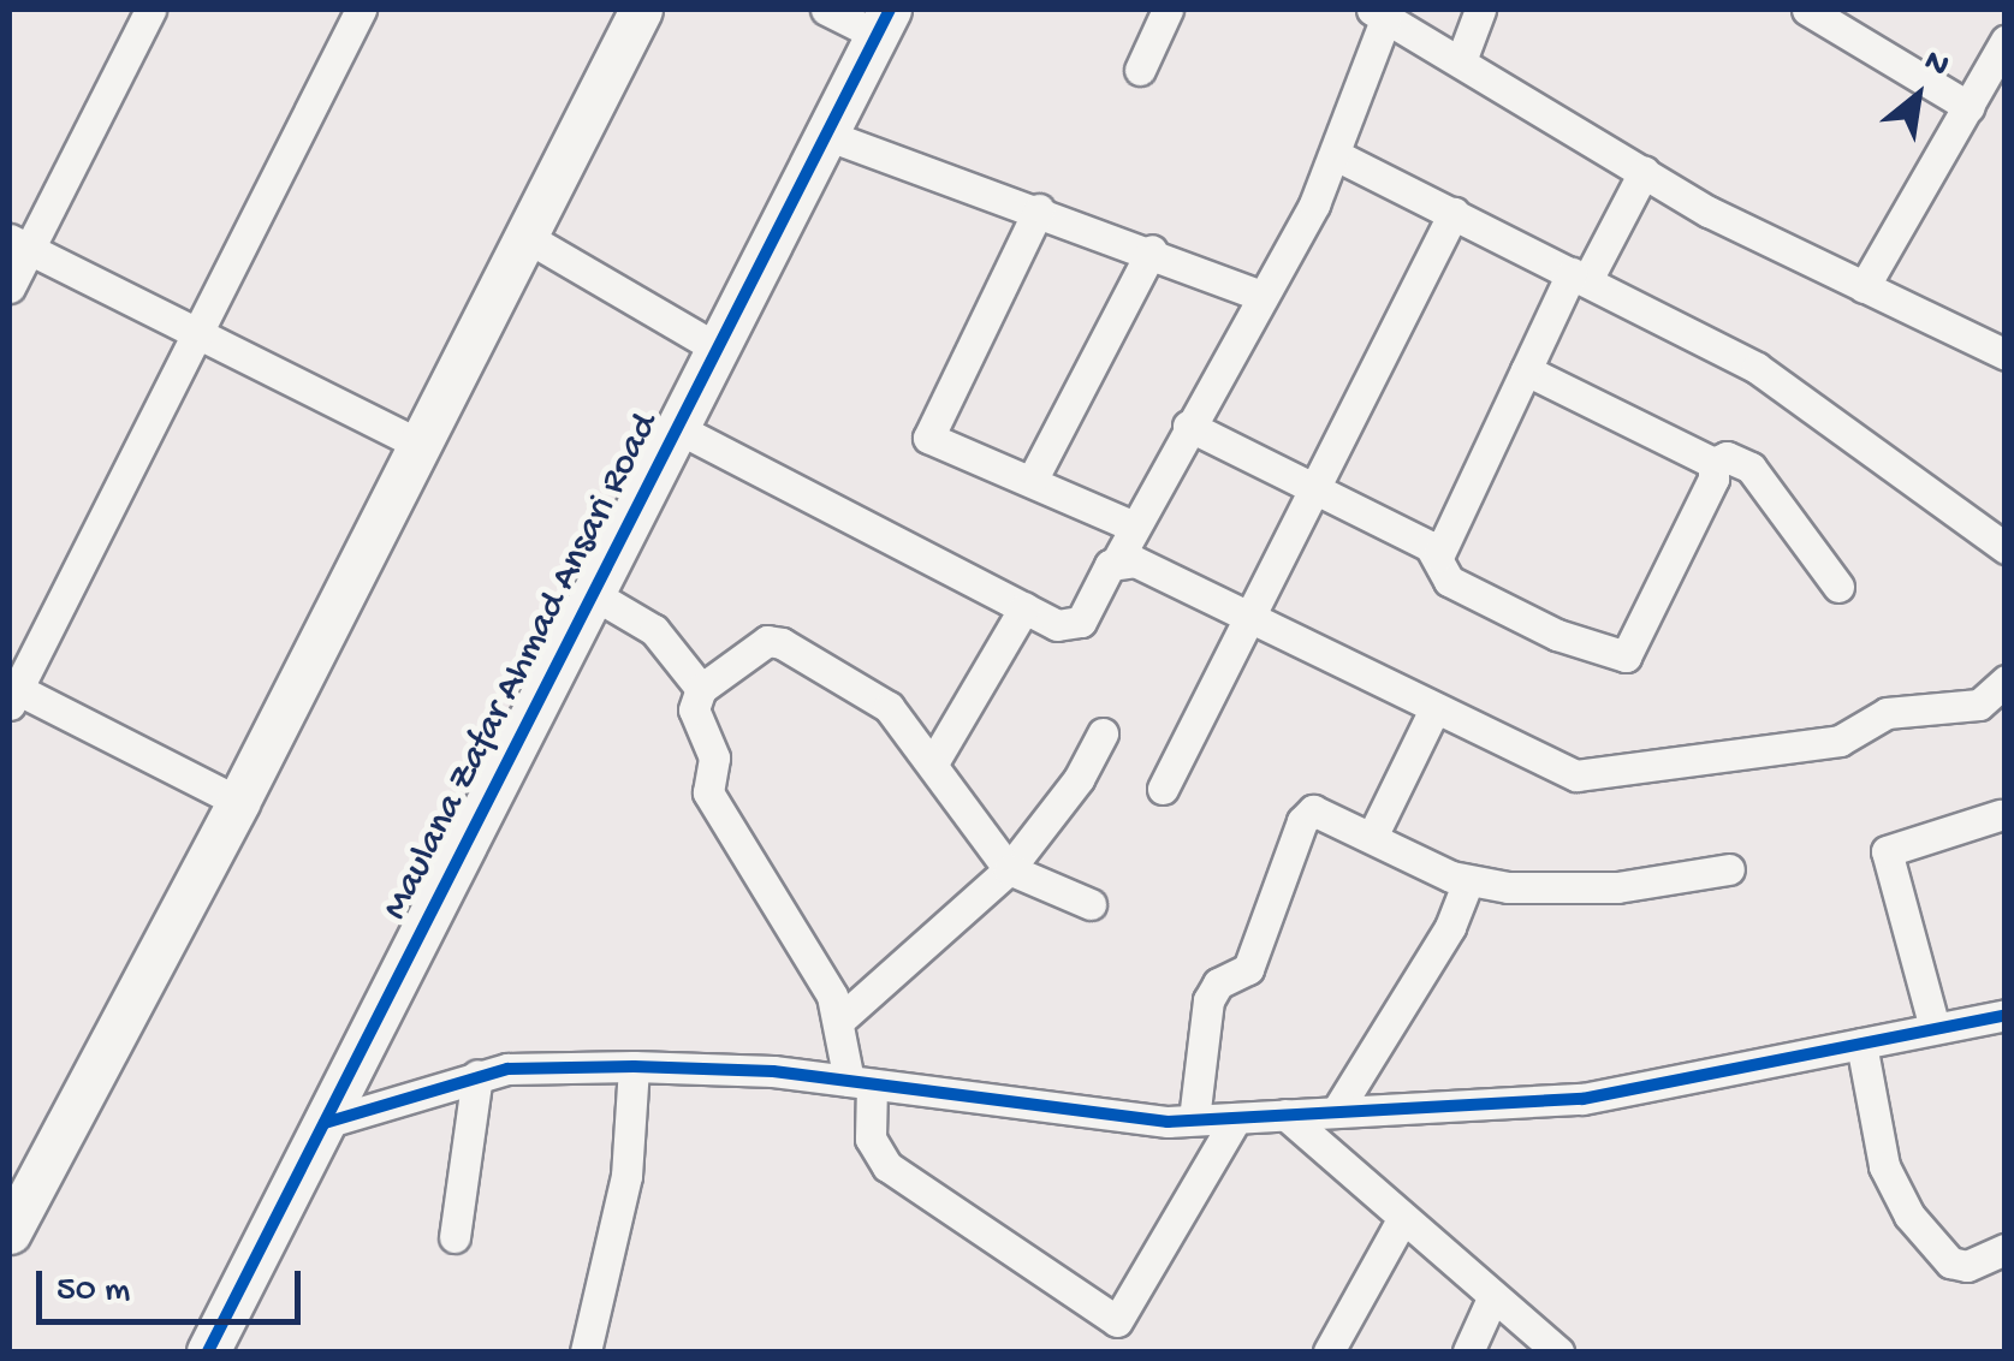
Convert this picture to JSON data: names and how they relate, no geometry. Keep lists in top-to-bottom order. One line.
{"streets":{"street":["Maulana Zafar Ahmad Ansari Road"]},"scale_bar":"50 m","north":"top right"}
